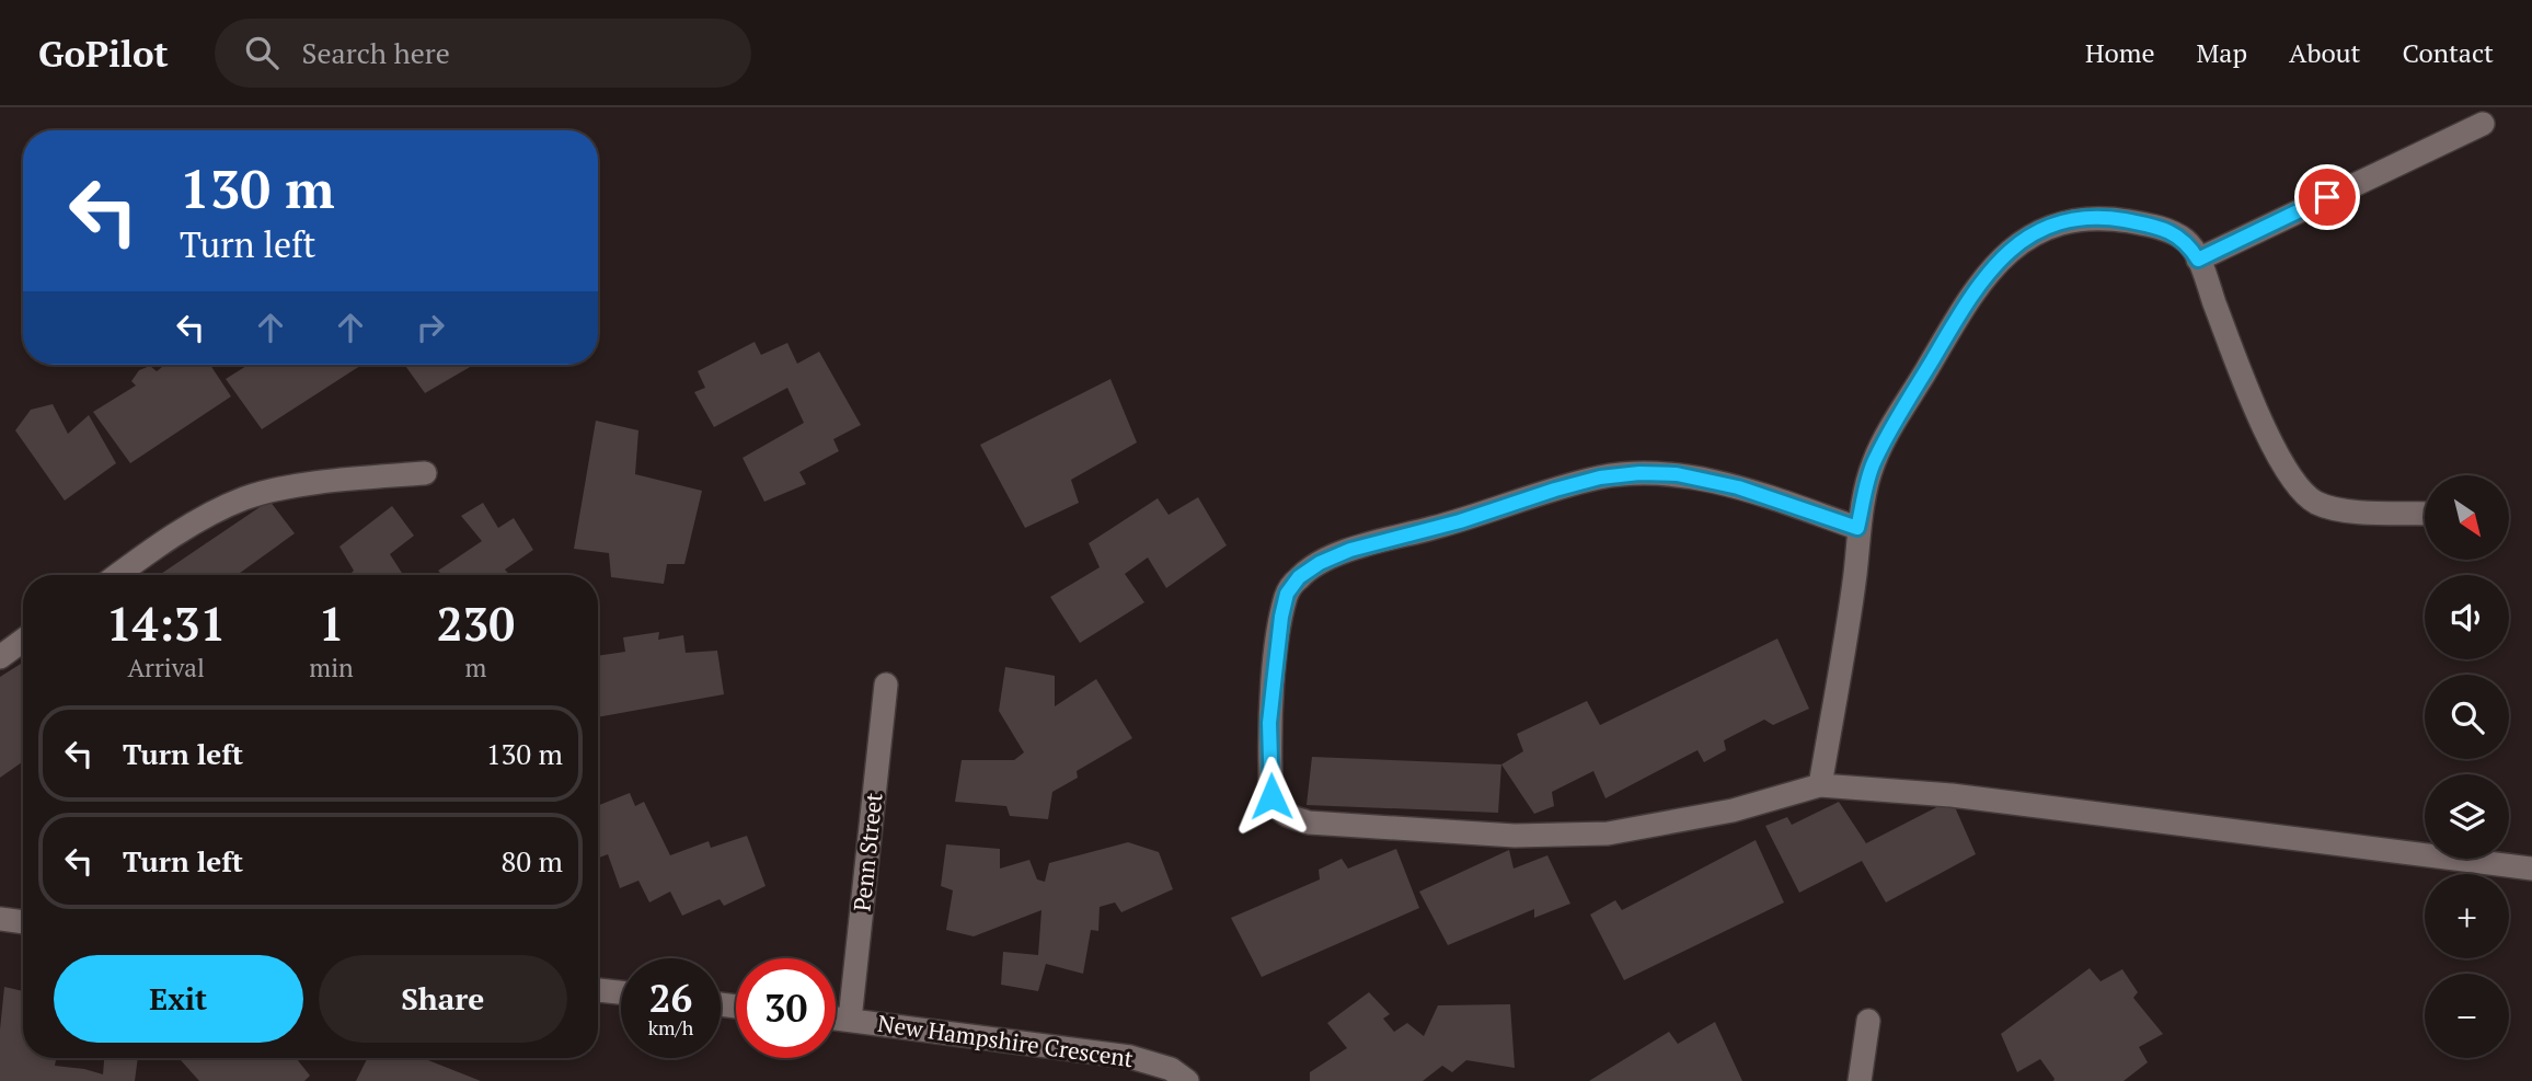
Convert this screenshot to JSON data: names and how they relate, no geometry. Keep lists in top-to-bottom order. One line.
{"streets":{"street":["Penn Street","New Hampshire Crescent"]},"crossings":[["Penn Street","New Hampshire Crescent"]],"north":"bottom right","page":{"header":"GoPilot","search":"Search here","nav":["Home","Map","About","Contact"],"turn":["130 m","Turn left"],"map_buttons":["+","−"],"eta":["14:31","Arrival","1","min","230","m"],"list":[{"name":"Turn left","value":"130 m"},{"name":"Turn left","value":"80 m"}],"buttons":["Exit","Share"],"speed":"26 km/h","limit":"30"}}
